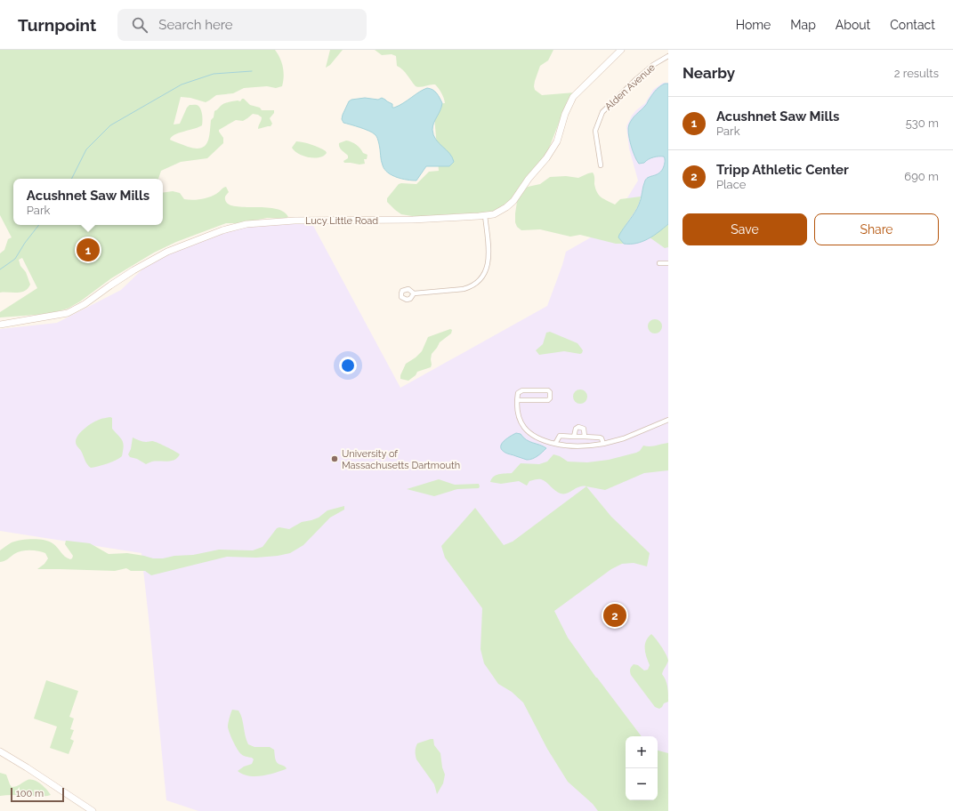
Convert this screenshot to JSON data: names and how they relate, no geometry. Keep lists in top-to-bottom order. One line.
{"streets":{"street":["Alden Avenue","Lucy Little Road"]},"places":["University of Massachusetts Dartmouth"],"scale_bar":"100 m","page":{"header":"Turnpoint","search":"Search here","nav":["Home","Map","About","Contact"],"heading":["Nearby","2 results"],"list":[{"mark":"1","name":"Acushnet Saw Mills","note":"Park","value":"530 m"},{"mark":"2","name":"Tripp Athletic Center","note":"Place","value":"690 m"}],"popup":["Acushnet Saw Mills","Park"],"buttons":["Save","Share"],"pins":["1","2"],"map_buttons":["+","−"],"scale":"100 m"}}
